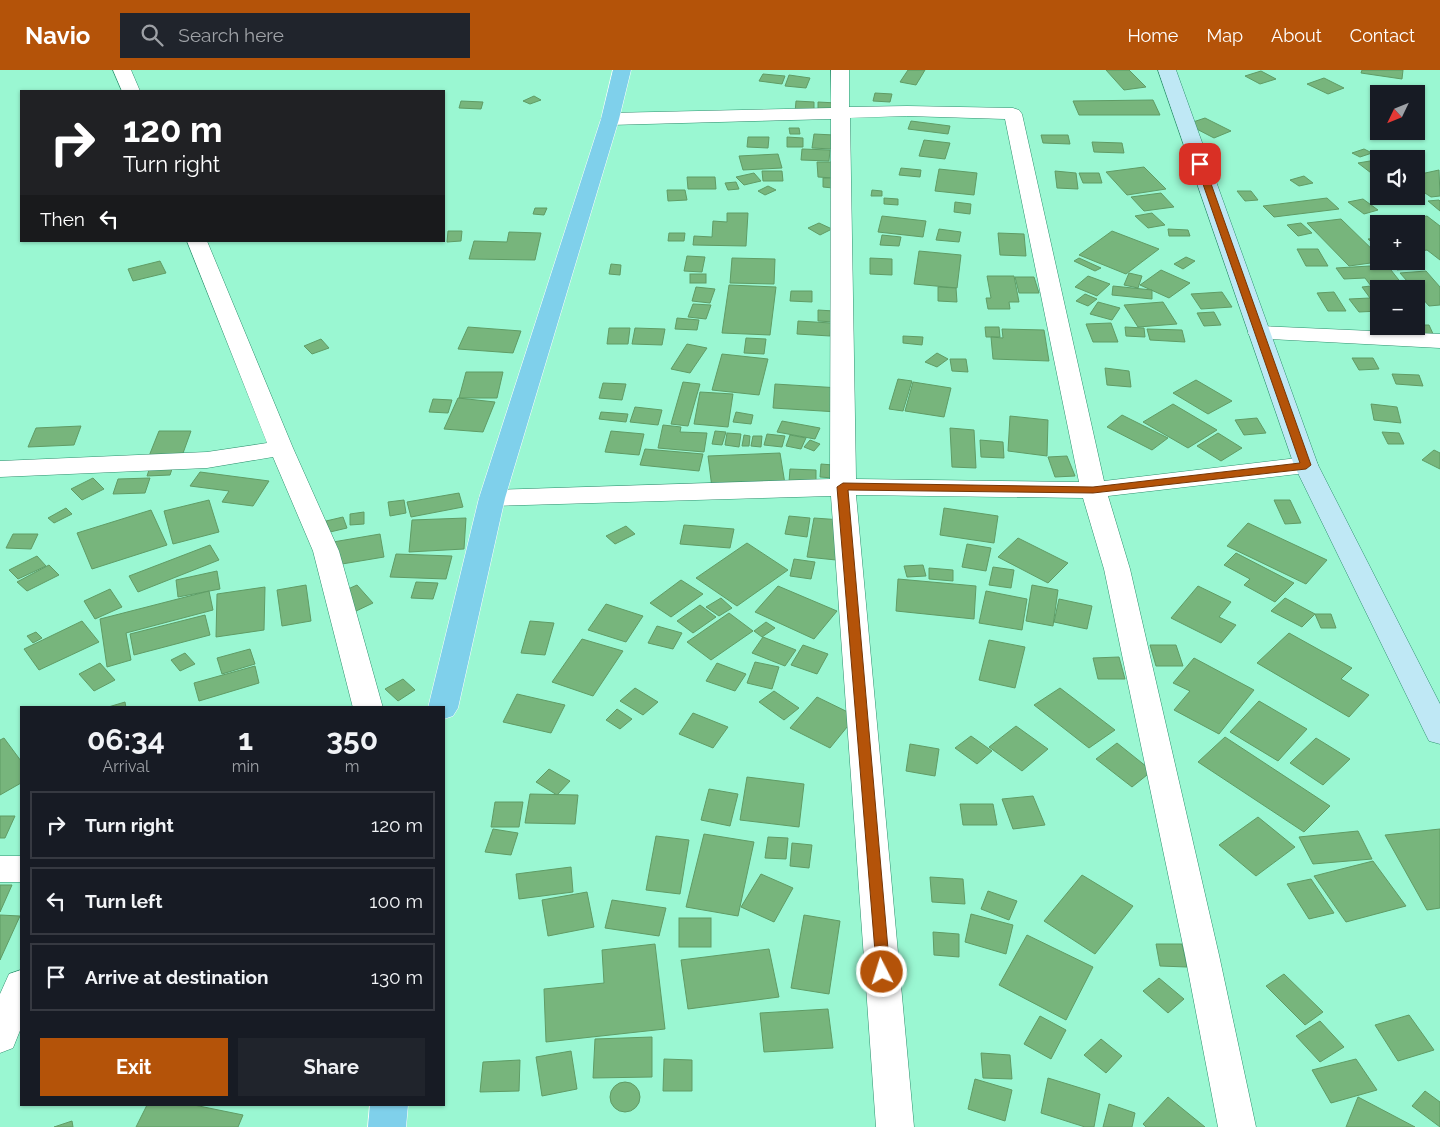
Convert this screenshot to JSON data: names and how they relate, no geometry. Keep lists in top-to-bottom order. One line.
{"north":"bottom left","page":{"header":"Navio","search":"Search here","nav":["Home","Map","About","Contact"],"map_buttons":["+","−"],"turn":["120 m","Turn right"],"then":"Then","eta":["06:34","Arrival","1","min","350","m"],"list":[{"name":"Turn right","value":"120 m"},{"name":"Turn left","value":"100 m"},{"name":"Arrive at destination","value":"130 m"}],"buttons":["Exit","Share"]}}
